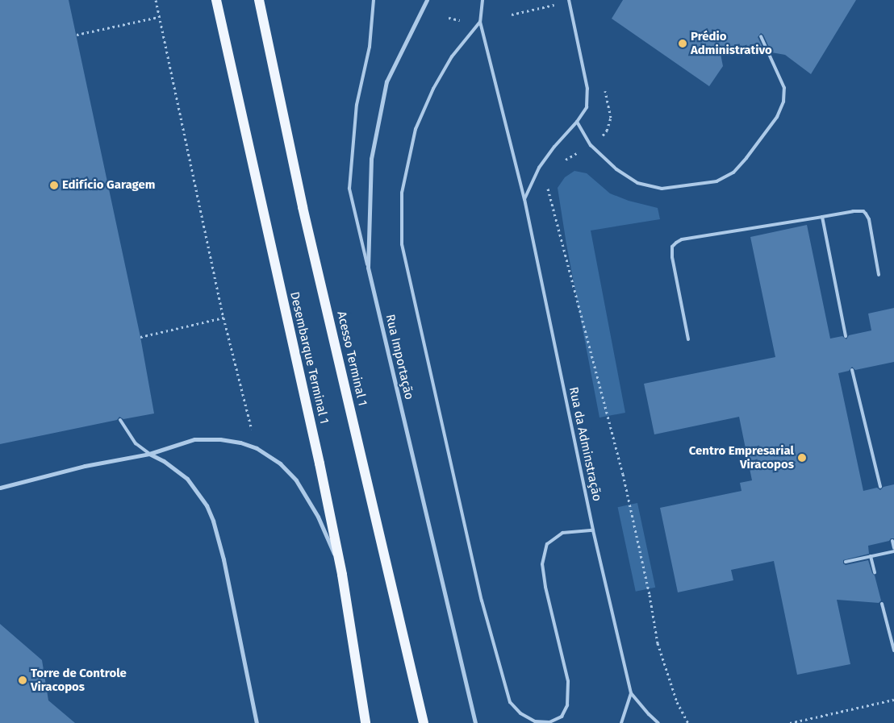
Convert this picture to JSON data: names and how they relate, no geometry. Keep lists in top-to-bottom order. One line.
{"streets":{"main road":["Desembarque Terminal 1","Acesso Terminal 1"],"street":["Rua Importação"],"lane":["Rua da Adminstração"]},"places":["Prédio Administrativo","Edifício Garagem","Centro Empresarial Viracopos","Torre de Controle Viracopos"]}
